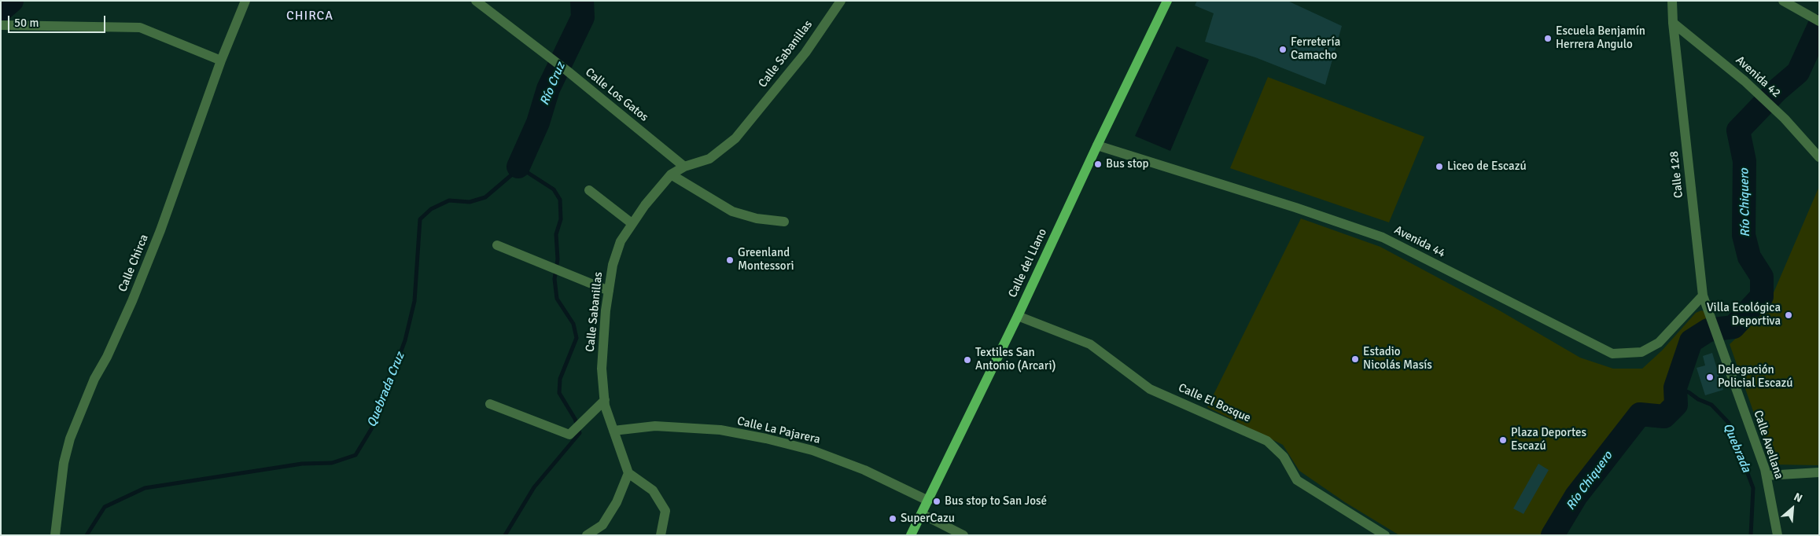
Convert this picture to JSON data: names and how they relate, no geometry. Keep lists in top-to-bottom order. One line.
{"streets":{"main road":["Calle del Llano"],"street":["Calle Sabanillas","Avenida 42","Calle Los Gatos","Calle 128","Avenida 44","Calle Chirca","Calle El Bosque","Calle La Pajarera","Calle Avellana"]},"crossings":[["Calle Sabanillas","Calle Los Gatos"],["Calle Sabanillas","Calle La Pajarera"],["Avenida 42","Calle 128"],["Calle 128","Avenida 44"],["Calle 128","Calle Avellana"],["Avenida 44","Calle del Llano"],["Calle del Llano","Calle El Bosque"],["Calle del Llano","Calle La Pajarera"]],"districts":["CHIRCA"],"water":["Río Cruz","Río Chiquero","Quebrada Cruz","Quebrada"],"places":["Escuela Benjamín Herrera Angulo","Ferretería Camacho","Bus stop","Liceo de Escazú","Greenland Montessori","Villa Ecológica Deportiva","Estadio Nicolás Masís","Textiles San Antonio (Arcari)","Delegación Policial Escazú","Plaza Deportes Escazú","Bus stop to San José","SuperCazu"],"scale_bar":"50 m","north":"top right"}
